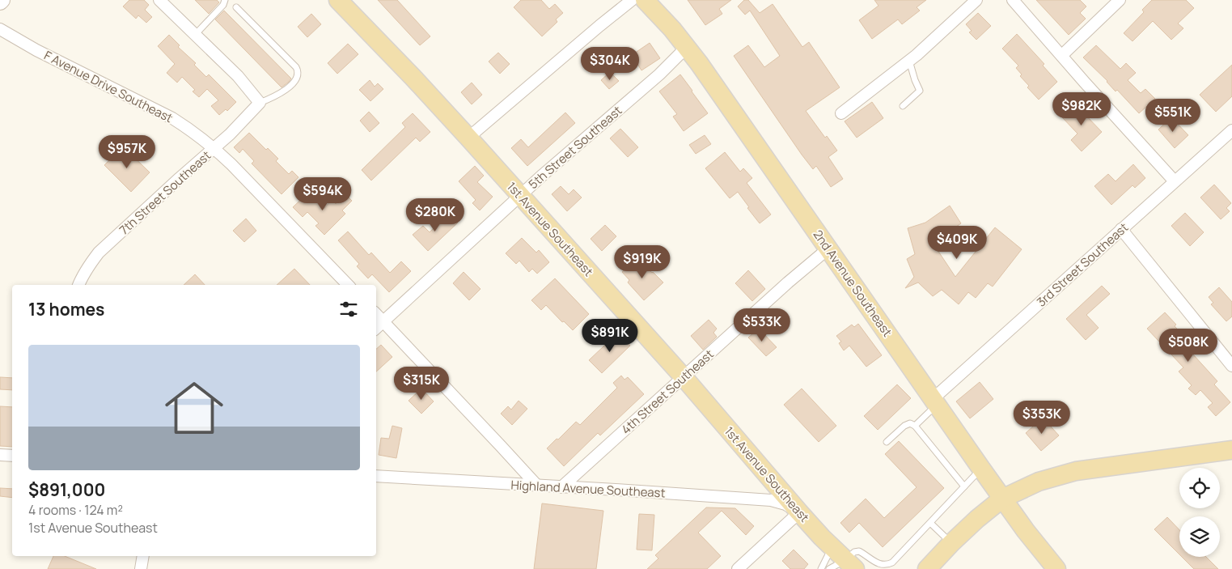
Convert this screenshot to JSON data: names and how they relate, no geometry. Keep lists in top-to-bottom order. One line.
{"streets":{"main road":["1st Avenue Southeast","2nd Avenue Southeast"],"street":["F Avenue Drive Southeast","5th Street Southeast","7th Street Southeast","3rd Street Southeast","4th Street Southeast","Highland Avenue Southeast"]},"crossings":[["F Avenue Drive Southeast","7th Street Southeast"],["5th Street Southeast","1st Avenue Southeast"],["5th Street Southeast","2nd Avenue Southeast"],["1st Avenue Southeast","4th Street Southeast"],["1st Avenue Southeast","Highland Avenue Southeast"],["3rd Street Southeast","2nd Avenue Southeast"],["2nd Avenue Southeast","4th Street Southeast"],["4th Street Southeast","Highland Avenue Southeast"]],"page":{"price":["$304K","$982K","$551K","$957K","$594K","$280K","$409K","$919K","$533K","$891K","$508K","$315K","$353K"],"heading":"13 homes","list":[{"name":"$891,000","note":"4 rooms · 124 m² · 1st Avenue Southeast"}]}}
